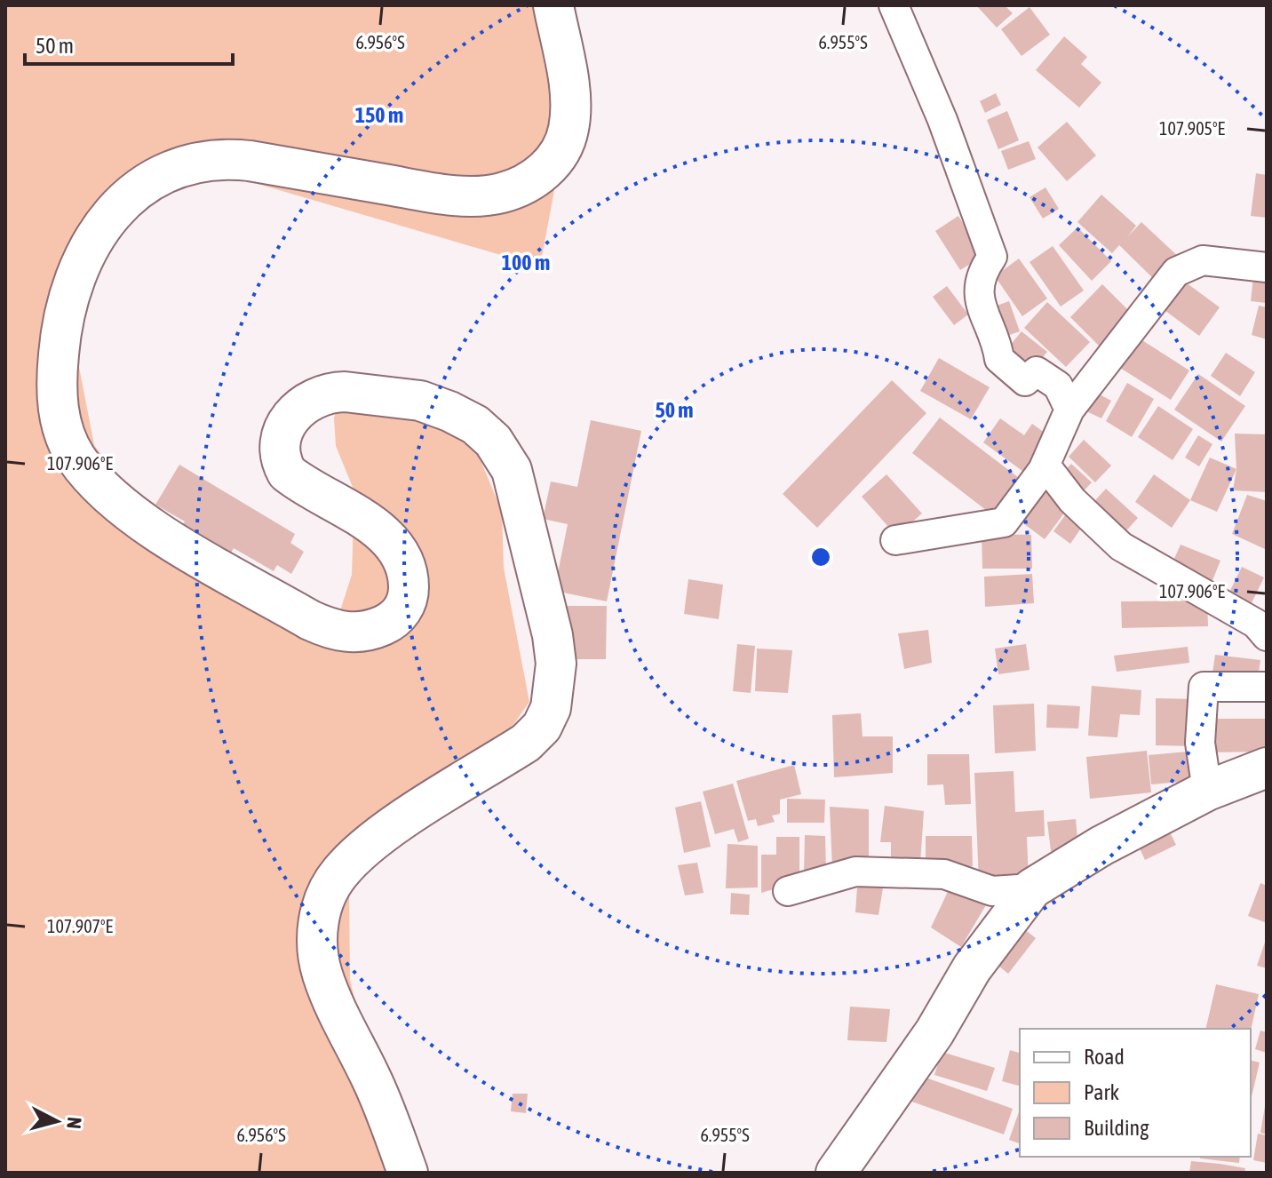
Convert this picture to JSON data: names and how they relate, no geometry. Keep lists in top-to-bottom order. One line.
{"legend":["Road","Park","Building"],"scale_bar":"50 m","north":"right","coordinates":["6.956°S","6.955°S","107.905°E","107.906°E","107.907°E"],"rings":["150 m","100 m","50 m"]}
